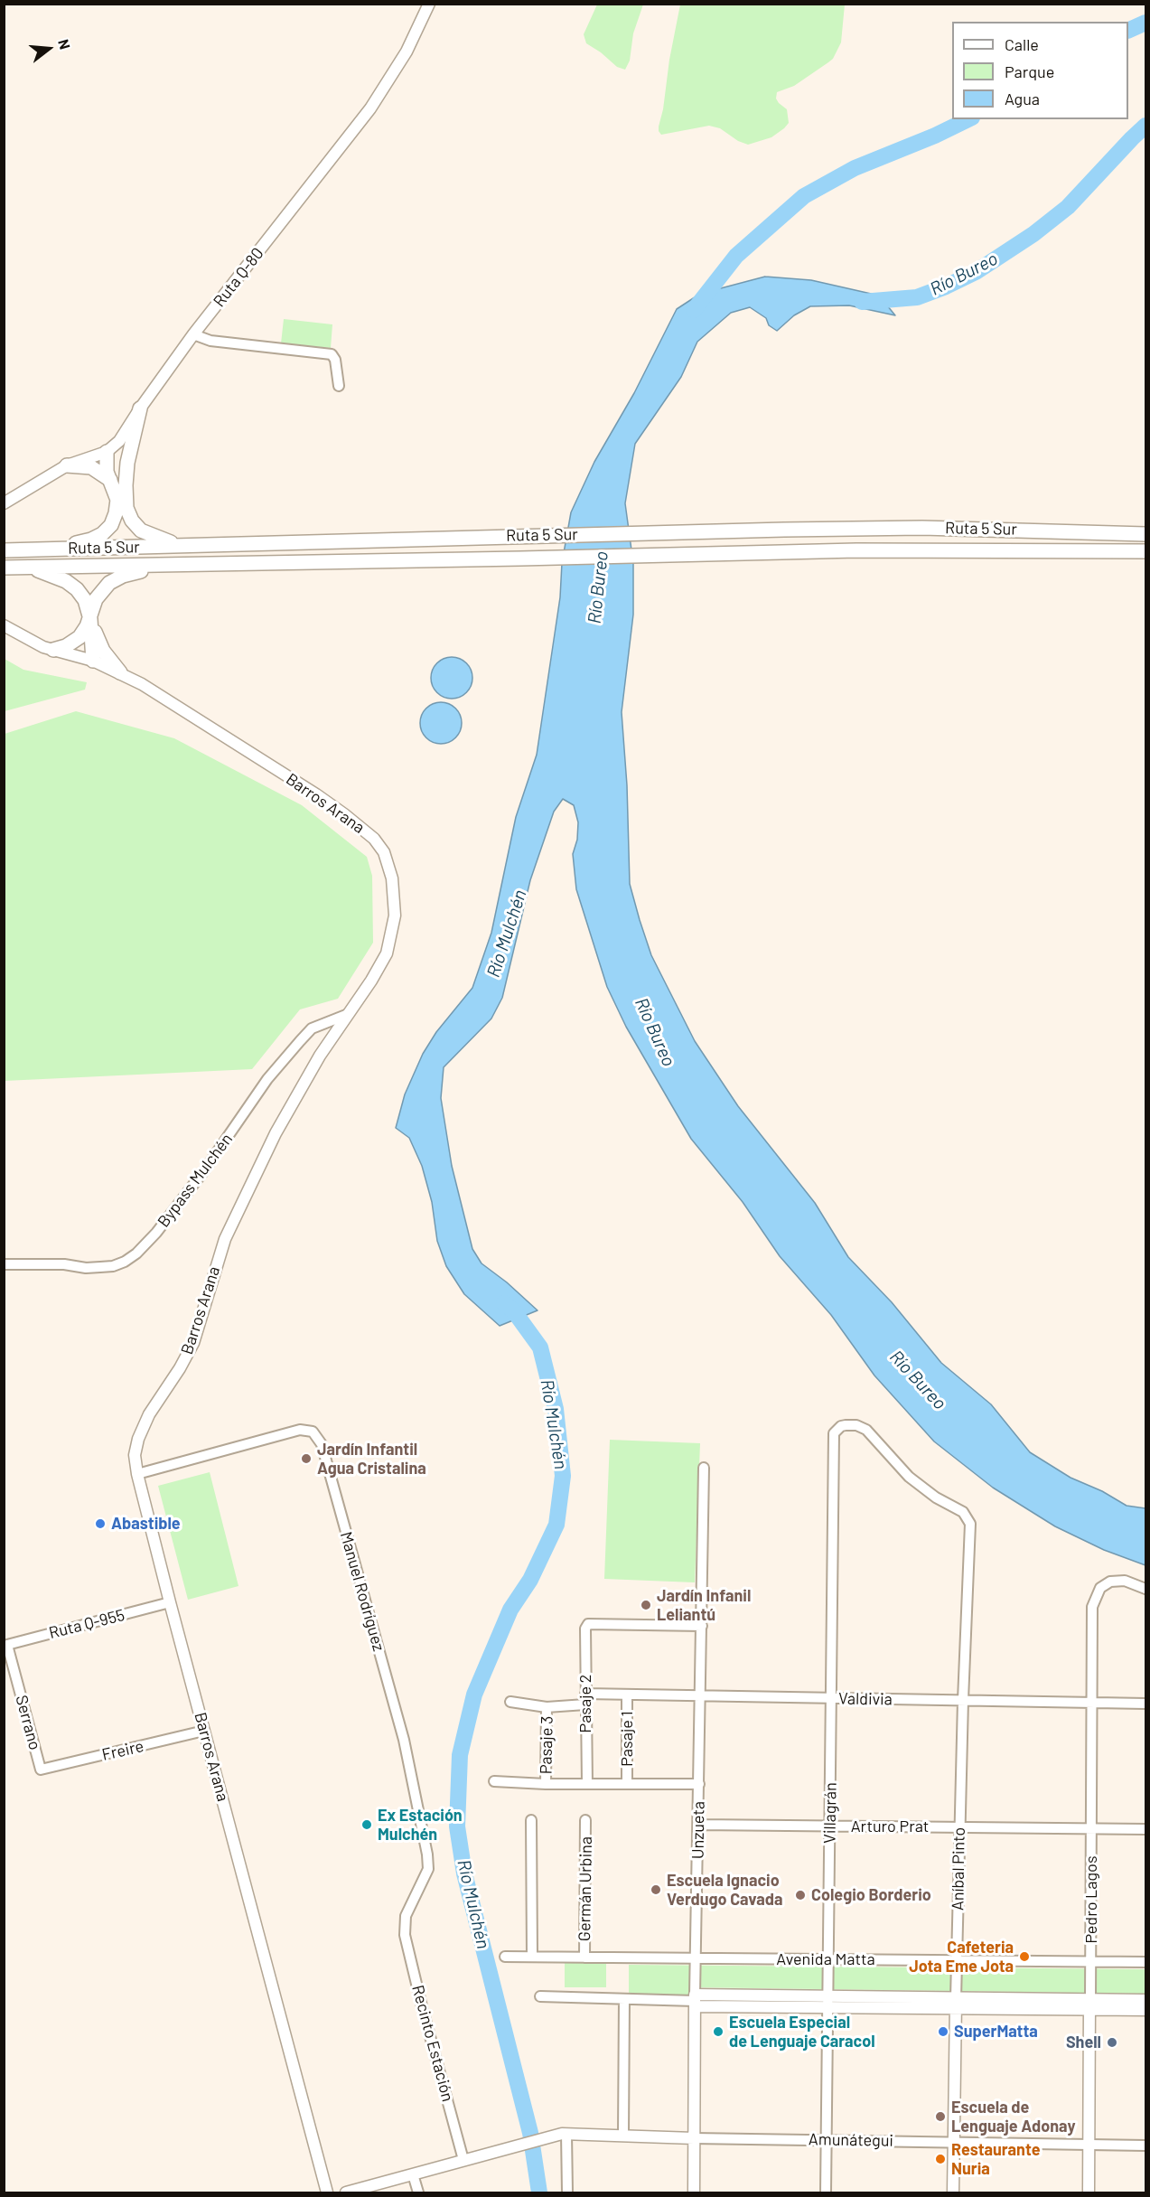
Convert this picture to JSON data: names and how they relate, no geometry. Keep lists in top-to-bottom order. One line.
{"streets":{"highway":["Ruta 5 Sur"],"main road":["Ruta Q-80","Barros Arana","Unzueta","Aníbal Pinto","Pedro Lagos","Amunátegui"],"street":["Bypass Mulchén","Manuel Rodríguez","Ruta Q-955","Valdivia","Pasaje 2","Serrano","Pasaje 1","Pasaje 3","Freire","Villagrán","Arturo Prat","Germán Urbina","Avenida Matta","Recinto Estación"]},"crossings":[["Barros Arana","Bypass Mulchén"],["Barros Arana","Manuel Rodríguez"],["Barros Arana","Ruta Q-955"],["Barros Arana","Freire"],["Manuel Rodríguez","Recinto Estación"],["Ruta Q-955","Serrano"],["Valdivia","Pasaje 2"],["Valdivia","Pasaje 1"],["Valdivia","Villagrán"],["Valdivia","Unzueta"],["Valdivia","Aníbal Pinto"],["Valdivia","Pedro Lagos"],["Pasaje 2","Unzueta"],["Serrano","Freire"],["Villagrán","Arturo Prat"],["Villagrán","Aníbal Pinto"],["Villagrán","Avenida Matta"],["Villagrán","Amunátegui"],["Arturo Prat","Unzueta"],["Arturo Prat","Aníbal Pinto"],["Arturo Prat","Pedro Lagos"],["Unzueta","Avenida Matta"],["Unzueta","Amunátegui"],["Aníbal Pinto","Avenida Matta"],["Aníbal Pinto","Amunátegui"],["Germán Urbina","Avenida Matta"],["Pedro Lagos","Avenida Matta"],["Pedro Lagos","Amunátegui"],["Recinto Estación","Amunátegui"]],"water":["Río Bureo","Río Mulchén"],"places":["Jardín Infantil Agua Cristalina","Abastible","Jardín Infanil Leliantú","Ex Estación Mulchén","Escuela Ignacio Verdugo Cavada","Colegio Borderio","Cafeteria Jota Eme Jota","Escuela Especial de Lenguaje Caracol","SuperMatta","Shell","Escuela de Lenguaje Adonay","Restaurante Nuria"],"legend":["Calle","Parque","Agua"],"north":"right"}
